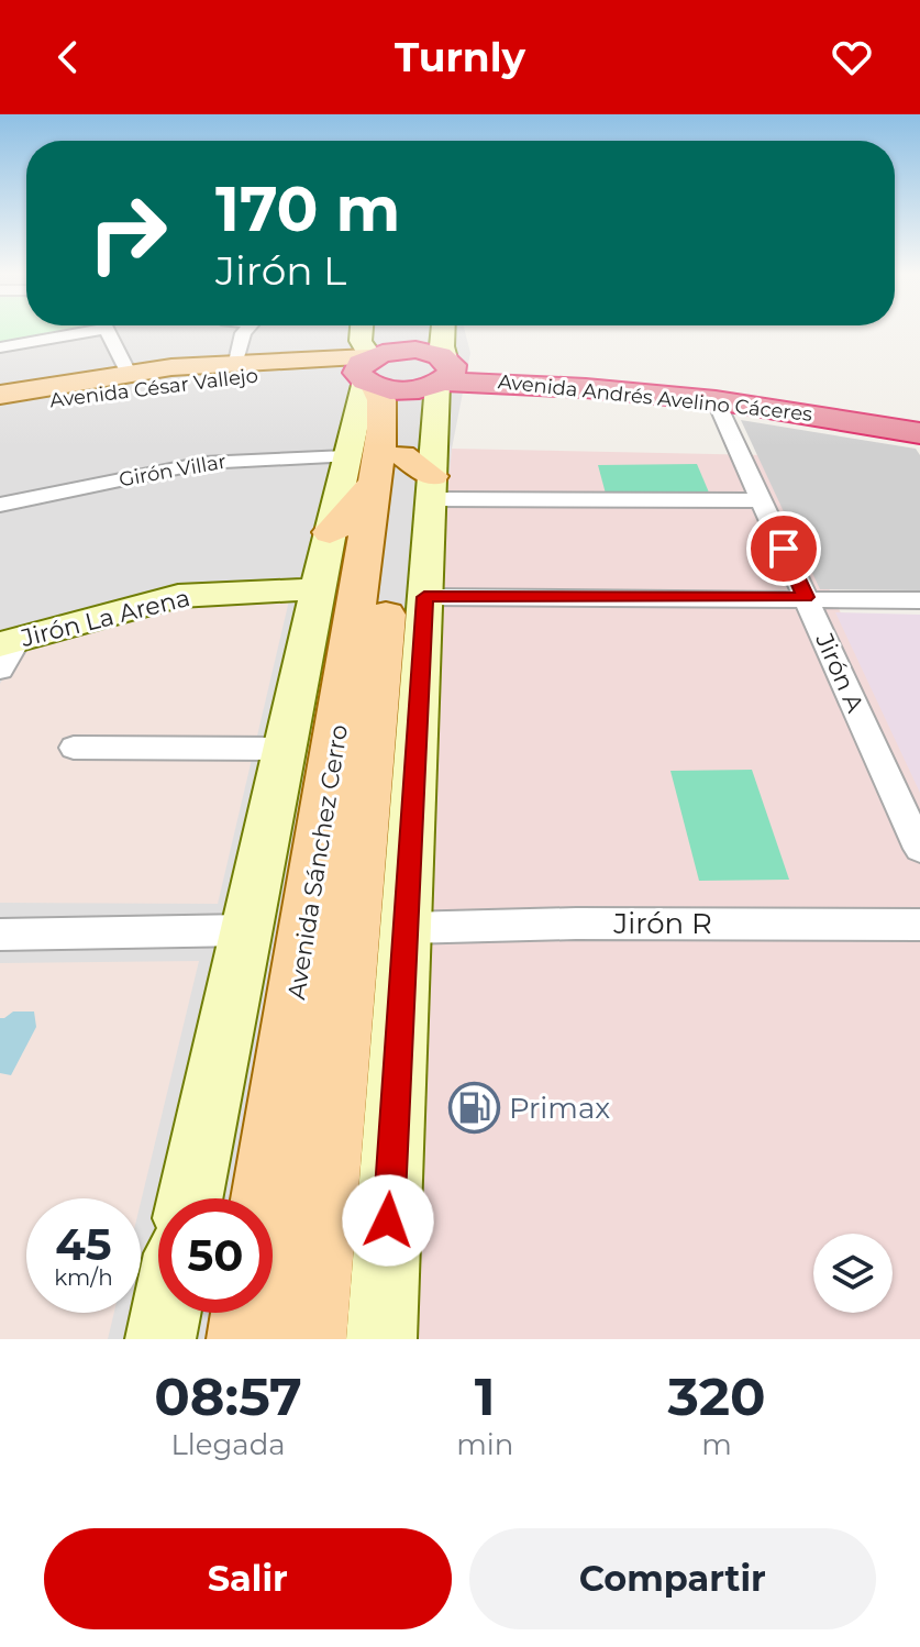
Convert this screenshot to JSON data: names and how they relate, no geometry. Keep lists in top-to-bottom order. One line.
{"streets":{"highway":["Avenida Andrés Avelino Cáceres","Avenida Sánchez Cerro"],"main road":["Avenida César Vallejo","Jirón La Arena"],"street":["Girón Villar","Jirón A","Jirón R"]},"crossings":[["Avenida César Vallejo","Avenida Sánchez Cerro"],["Avenida Andrés Avelino Cáceres","Jirón A"],["Avenida Andrés Avelino Cáceres","Avenida Sánchez Cerro"],["Girón Villar","Jirón A"],["Girón Villar","Avenida Sánchez Cerro"],["Jirón La Arena","Avenida Sánchez Cerro"],["Avenida Sánchez Cerro","Jirón R"]],"places":{"fuel station":["Primax"]},"page":{"header":"Turnly","turn":["170 m","Jirón L"],"speed":"45 km/h","limit":"50","eta":["08:57","Llegada","1","min","320","m"],"buttons":["Salir","Compartir"]}}
